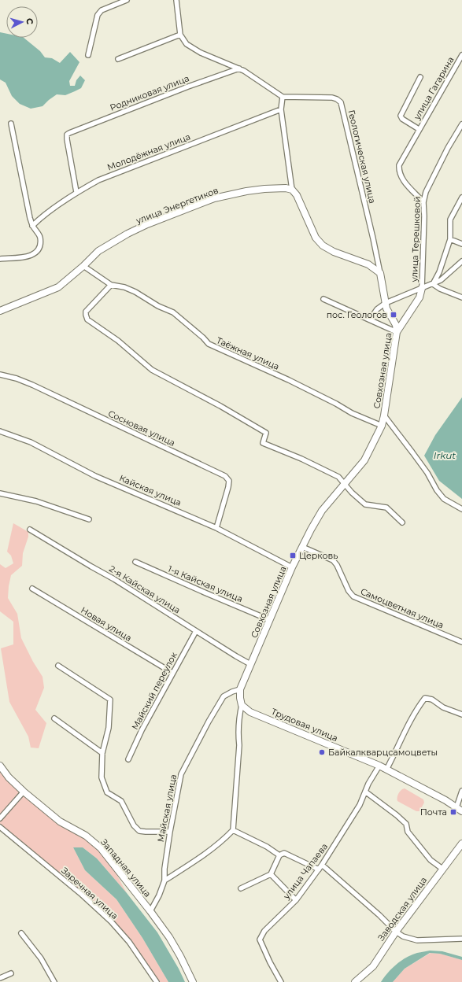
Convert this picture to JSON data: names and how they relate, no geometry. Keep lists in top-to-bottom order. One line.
{"streets":{"street":["улица Гагарина","Родниковая улица","Молодёжная улица","Геологическая улица","улица Энергетиков","улица Терешковой","Таёжная улица","Совхозная улица","Сосновая улица","Кайская улица","1-я Кайская улица","2-я Кайская улица","Самоцветная улица","Новая улица","Майский переулок","Трудовая улица","Майская улица","Западная улица","улица Чапаева","Заречная улица","Заводская улица"]},"crossings":[["улица Гагарина","улица Терешковой"],["Родниковая улица","Молодёжная улица"],["улица Энергетиков","Таёжная улица"],["улица Терешковой","Совхозная улица"],["Таёжная улица","Совхозная улица"],["Совхозная улица","Кайская улица"],["Совхозная улица","1-я Кайская улица"],["Совхозная улица","2-я Кайская улица"],["Совхозная улица","Самоцветная улица"],["Совхозная улица","Трудовая улица"],["Совхозная улица","Майская улица"],["Сосновая улица","Кайская улица"],["2-я Кайская улица","Майский переулок"],["Новая улица","Майский переулок"],["Трудовая улица","улица Чапаева"],["Майская улица","Западная улица"]],"water":["Irkut"],"places":{"transit":["пос. Геологов","Церковь","Почта"],"other":["Байкалкварцсамоцветы"]},"north":"right"}
